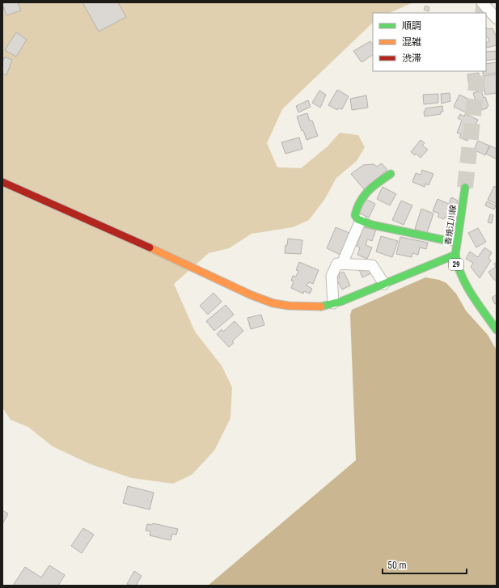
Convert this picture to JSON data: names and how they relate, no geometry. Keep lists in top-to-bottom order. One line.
{"streets":{"street":["香焼江川線","29"]},"legend":["順調","混雑","渋滞"],"scale_bar":"50 m"}
